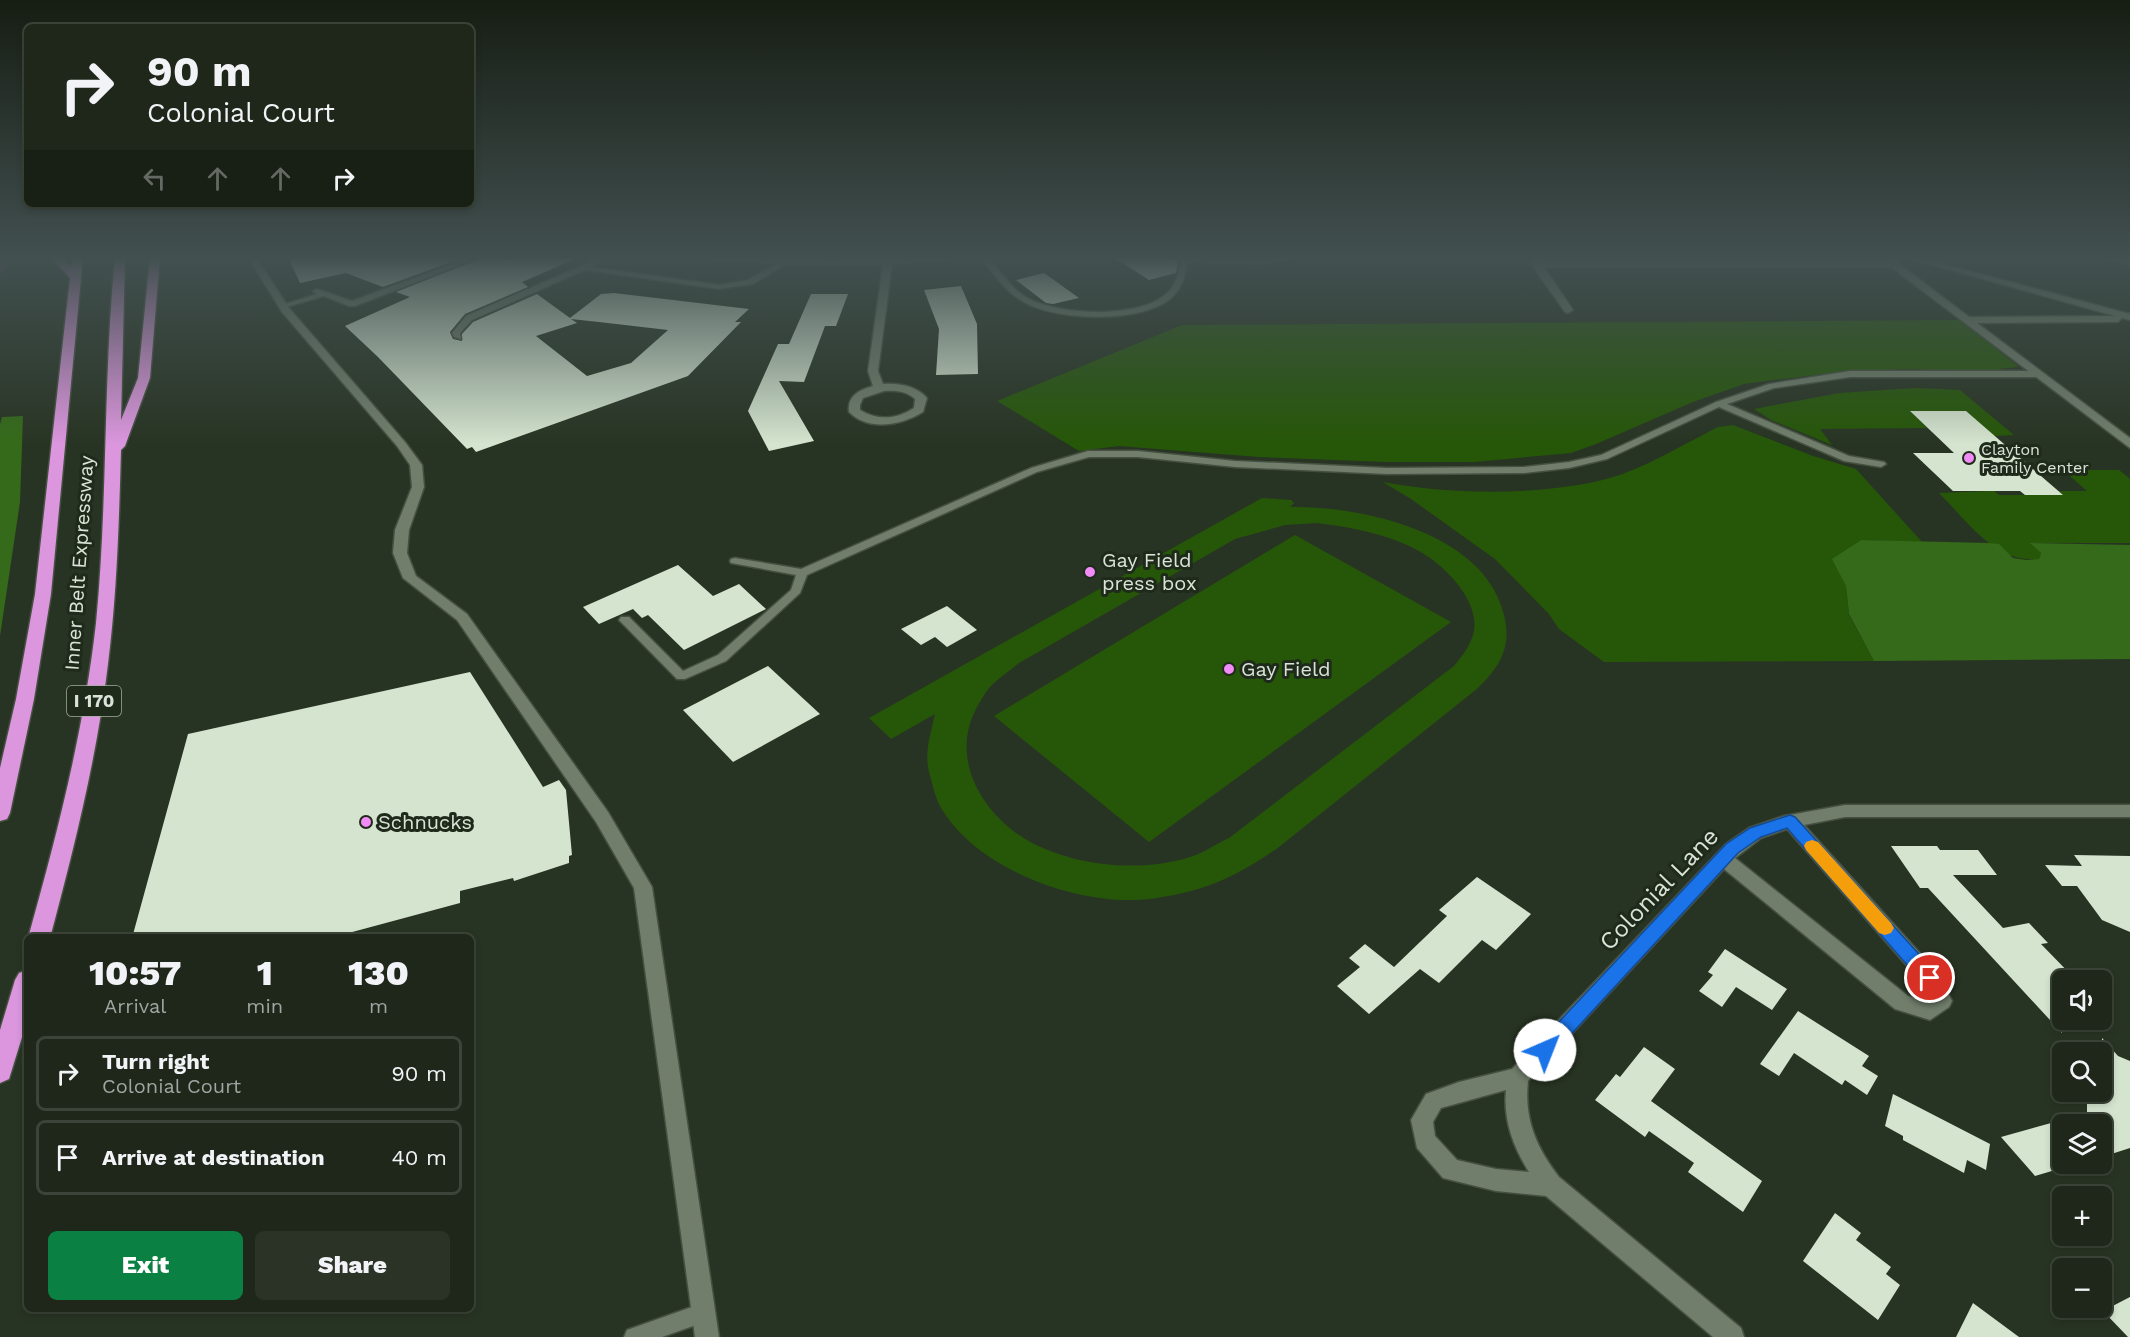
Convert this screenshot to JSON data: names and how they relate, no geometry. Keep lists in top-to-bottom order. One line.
{"streets":{"highway":["Inner Belt Expressway","I 170"],"street":["Colonial Lane"]},"places":["Clayton Family Center","Gay Field press box","Gay Field","Schnucks"],"page":{"turn":["90 m","Colonial Court"],"eta":["10:57","Arrival","1","min","130","m"],"map_buttons":["+","−"],"list":[{"name":"Turn right","note":"Colonial Court","value":"90 m"},{"name":"Arrive at destination","value":"40 m"}],"buttons":["Exit","Share"]}}
